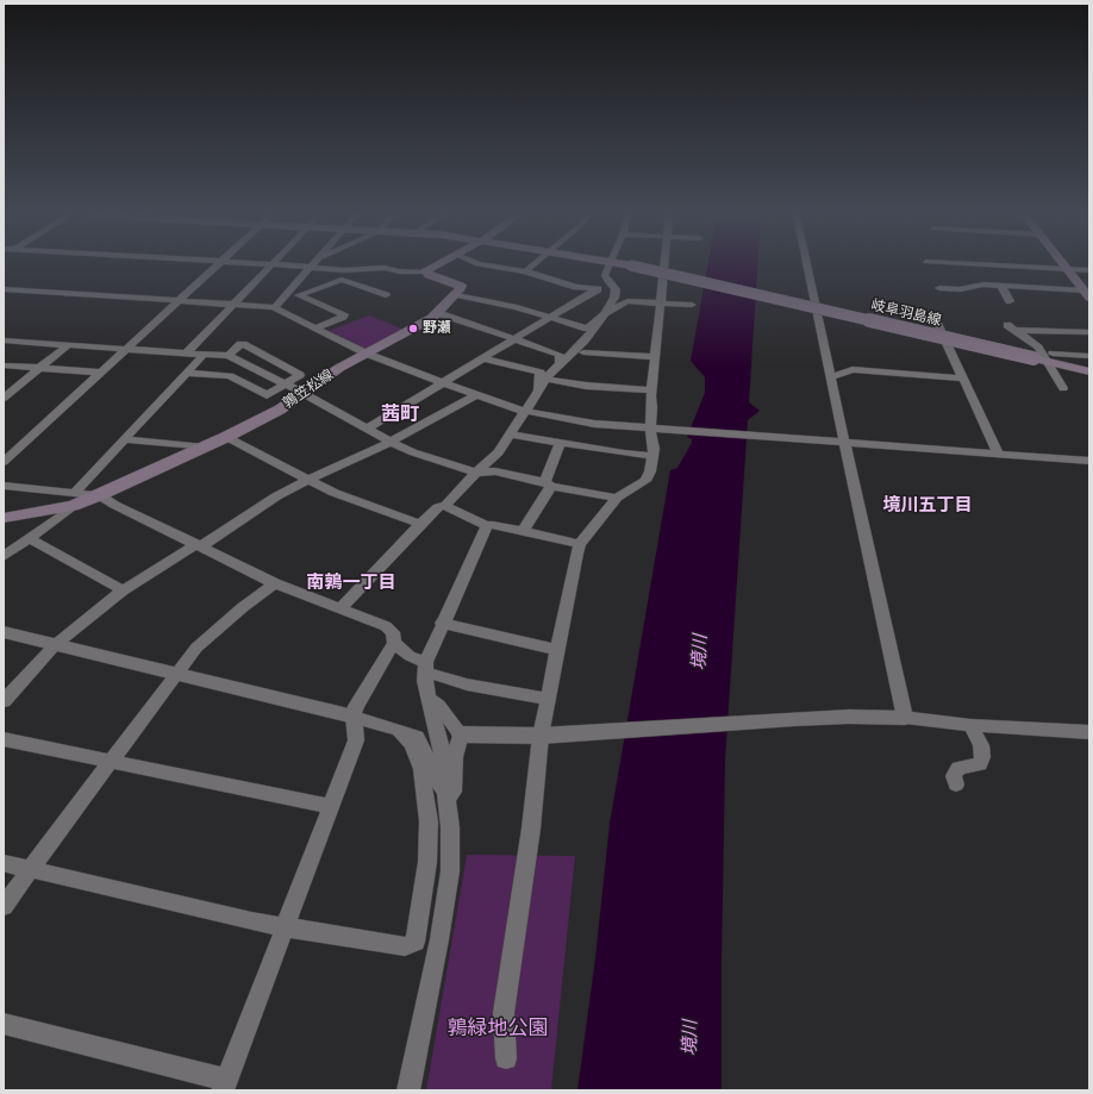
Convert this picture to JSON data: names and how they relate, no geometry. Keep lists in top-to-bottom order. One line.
{"streets":{"main road":["岐阜羽島線","鶉笠松線"]},"districts":["茜町","境川五丁目","南鶉一丁目"],"water":["境川"],"parks":["鶉緑地公園"],"places":["野瀬"]}
